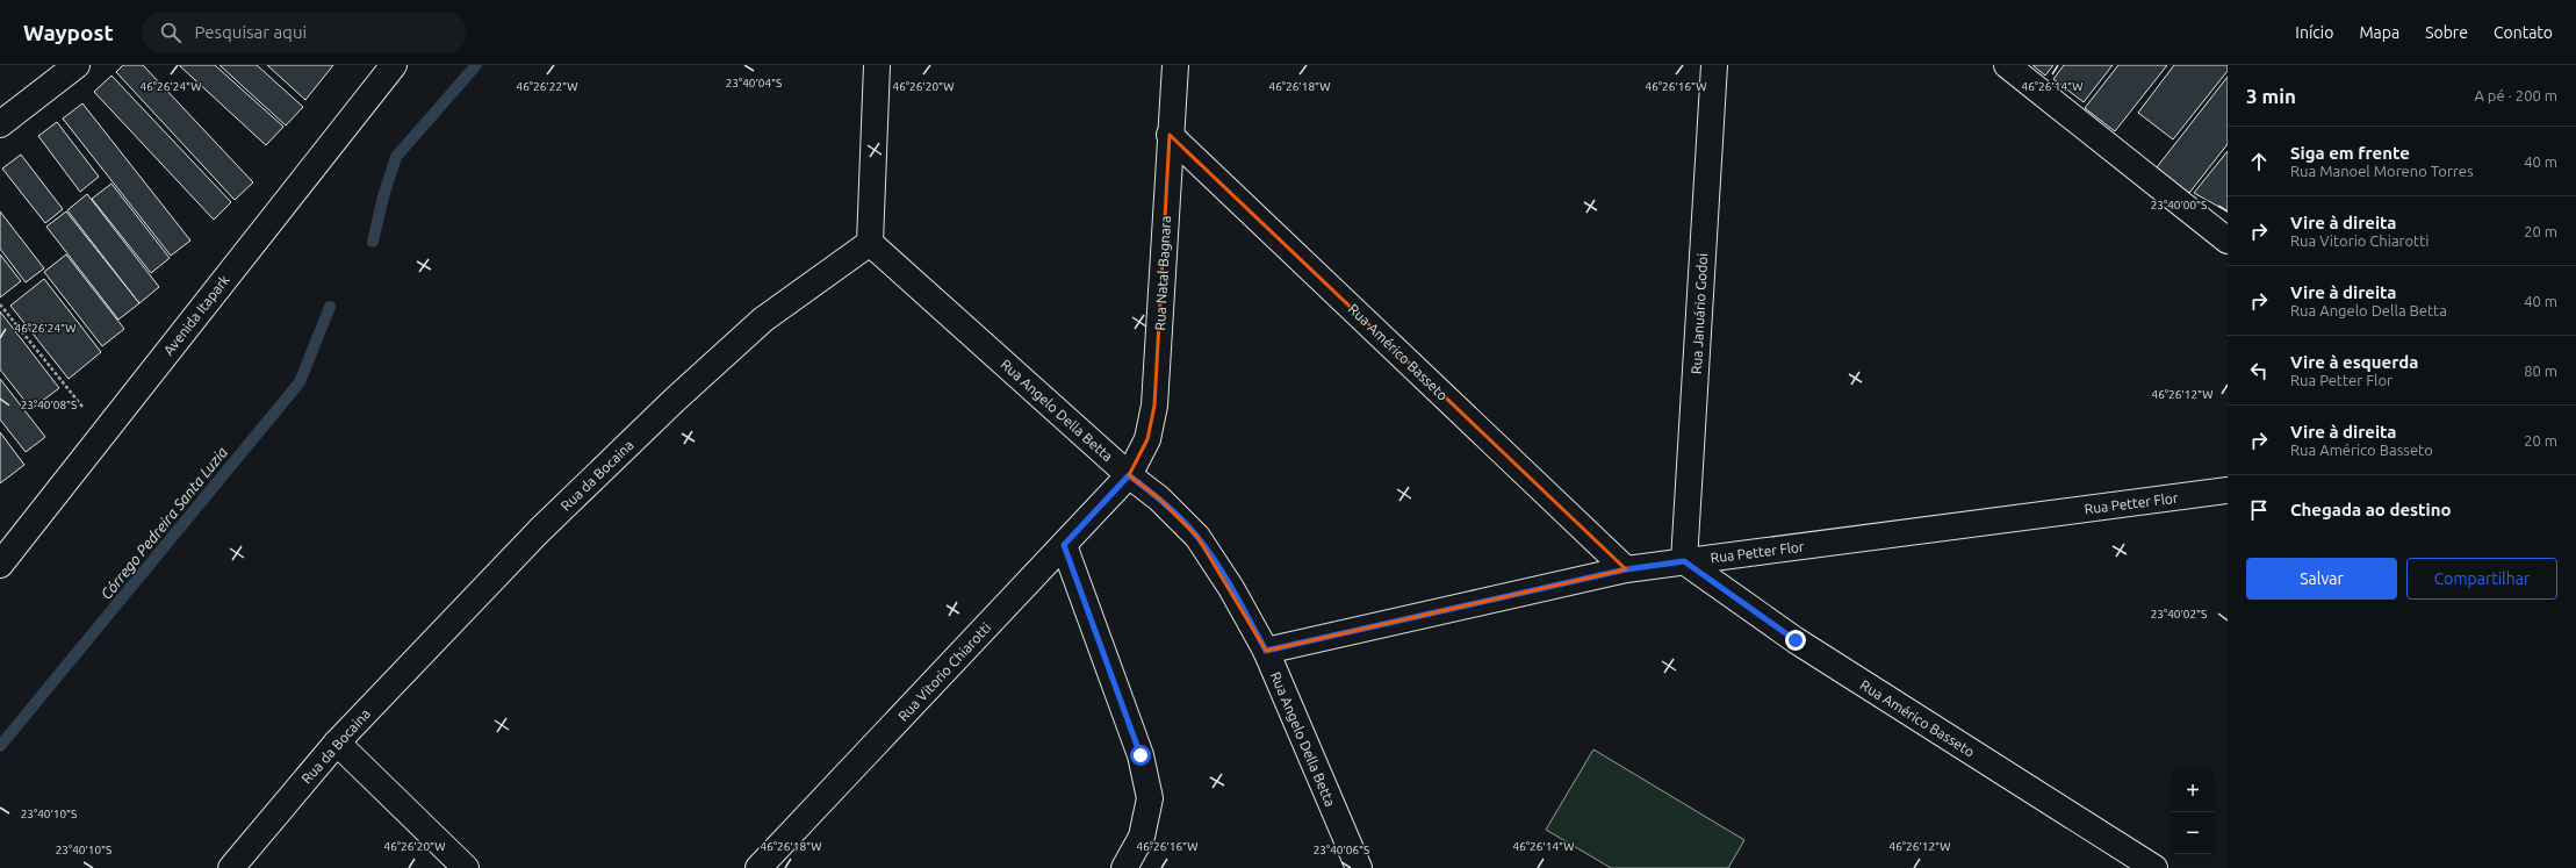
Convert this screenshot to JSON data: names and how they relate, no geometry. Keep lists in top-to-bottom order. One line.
{"streets":{"street":["Rua Natal Bagnara","Rua Januário Godoi","Avenida Itapark","Rua Américo Basseto","Rua Angelo Della Betta","Rua da Bocaina","Rua Petter Flor","Rua Vitorio Chiarotti"]},"crossings":[["Rua Natal Bagnara","Rua Américo Basseto"],["Rua Natal Bagnara","Rua Angelo Della Betta"],["Rua Natal Bagnara","Rua Vitorio Chiarotti"],["Rua Januário Godoi","Rua Américo Basseto"],["Rua Januário Godoi","Rua Petter Flor"],["Rua Américo Basseto","Rua Petter Flor"],["Rua Angelo Della Betta","Rua da Bocaina"],["Rua Angelo Della Betta","Rua Petter Flor"],["Rua Angelo Della Betta","Rua Vitorio Chiarotti"]],"water":["Córrego Pedreira Santa Luzia"],"page":{"header":"Waypost","search":"Pesquisar aqui","nav":["Início","Mapa","Sobre","Contato"],"heading":["3 min","A pé · 200 m"],"list":[["Siga em frente","Rua Manoel Moreno Torres","40 m"],["Vire à direita","Rua Vitorio Chiarotti","20 m"],["Vire à direita","Rua Angelo Della Betta","40 m"],["Vire à esquerda","Rua Petter Flor","80 m"],["Vire à direita","Rua Américo Basseto","20 m"],"Chegada ao destino"],"buttons":["Salvar","Compartilhar"],"map_buttons":["+","−"]},"coordinates":["23°40'04\"S","46°26'24\"W","46°26'16\"W","46°26'22\"W","46°26'20\"W","46°26'18\"W","46°26'14\"W","23°40'00\"S","46°26'12\"W","23°40'08\"S","23°40'02\"S","23°40'10\"S","23°40'06\"S"]}
